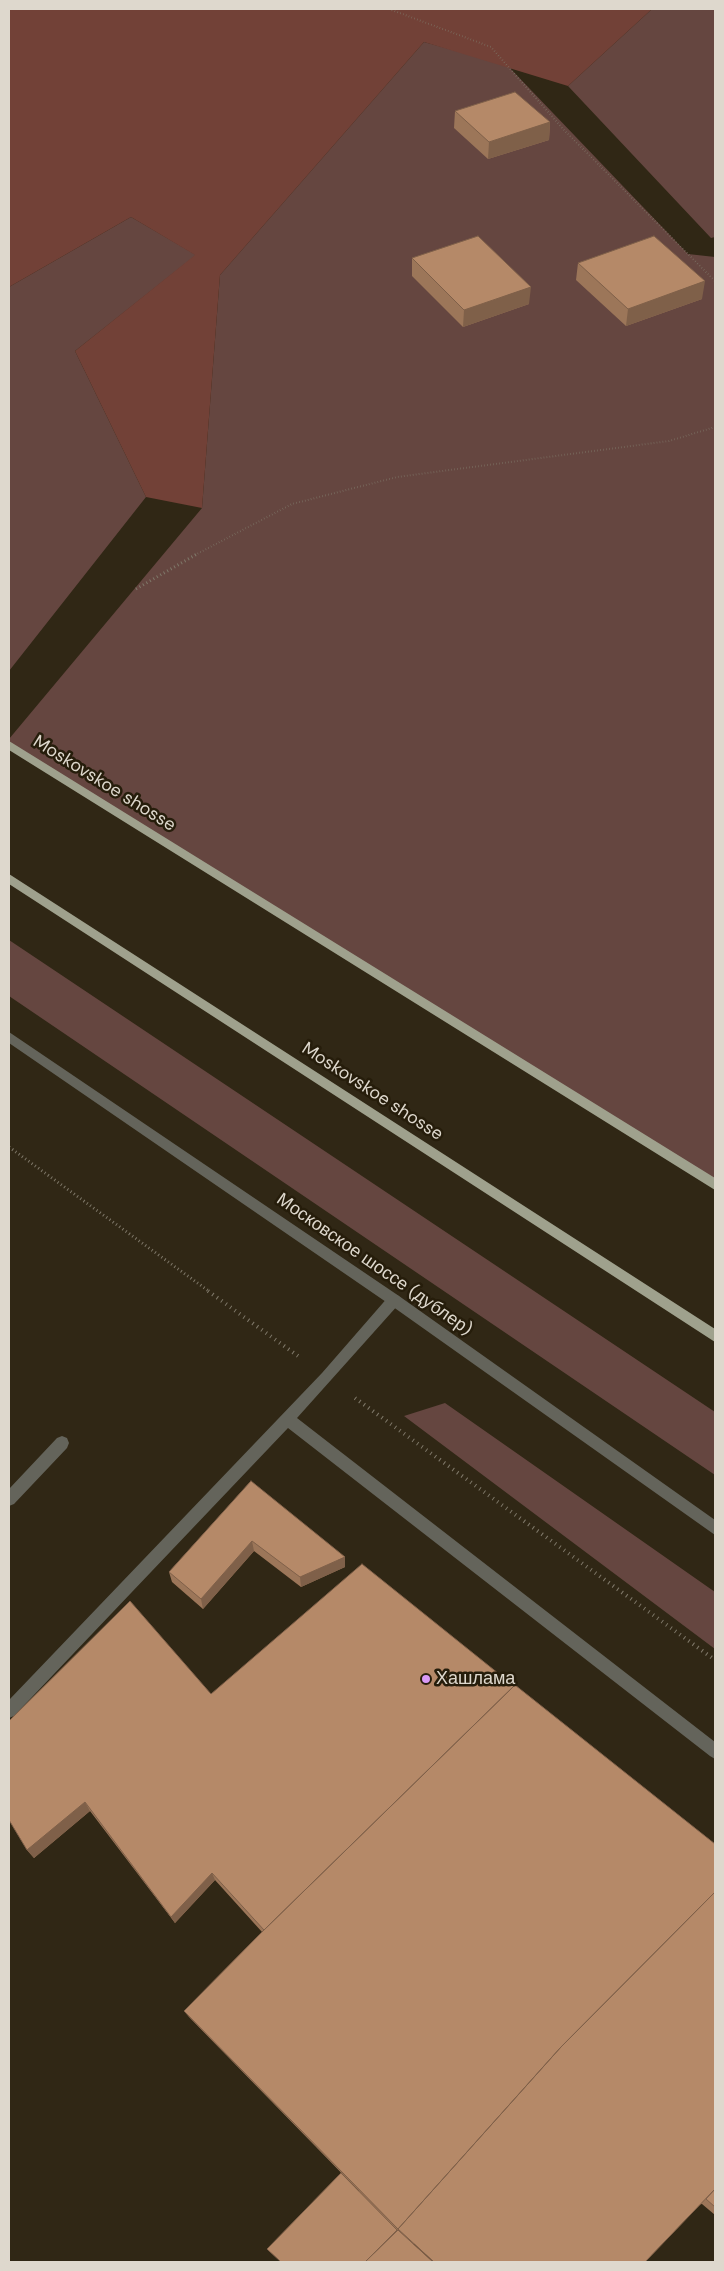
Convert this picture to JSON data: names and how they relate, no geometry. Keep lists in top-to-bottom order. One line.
{"streets":{"main road":["Moskovskoe shosse"],"street":["Московское шоссе (дублер)"]},"places":["Хашлама"]}
